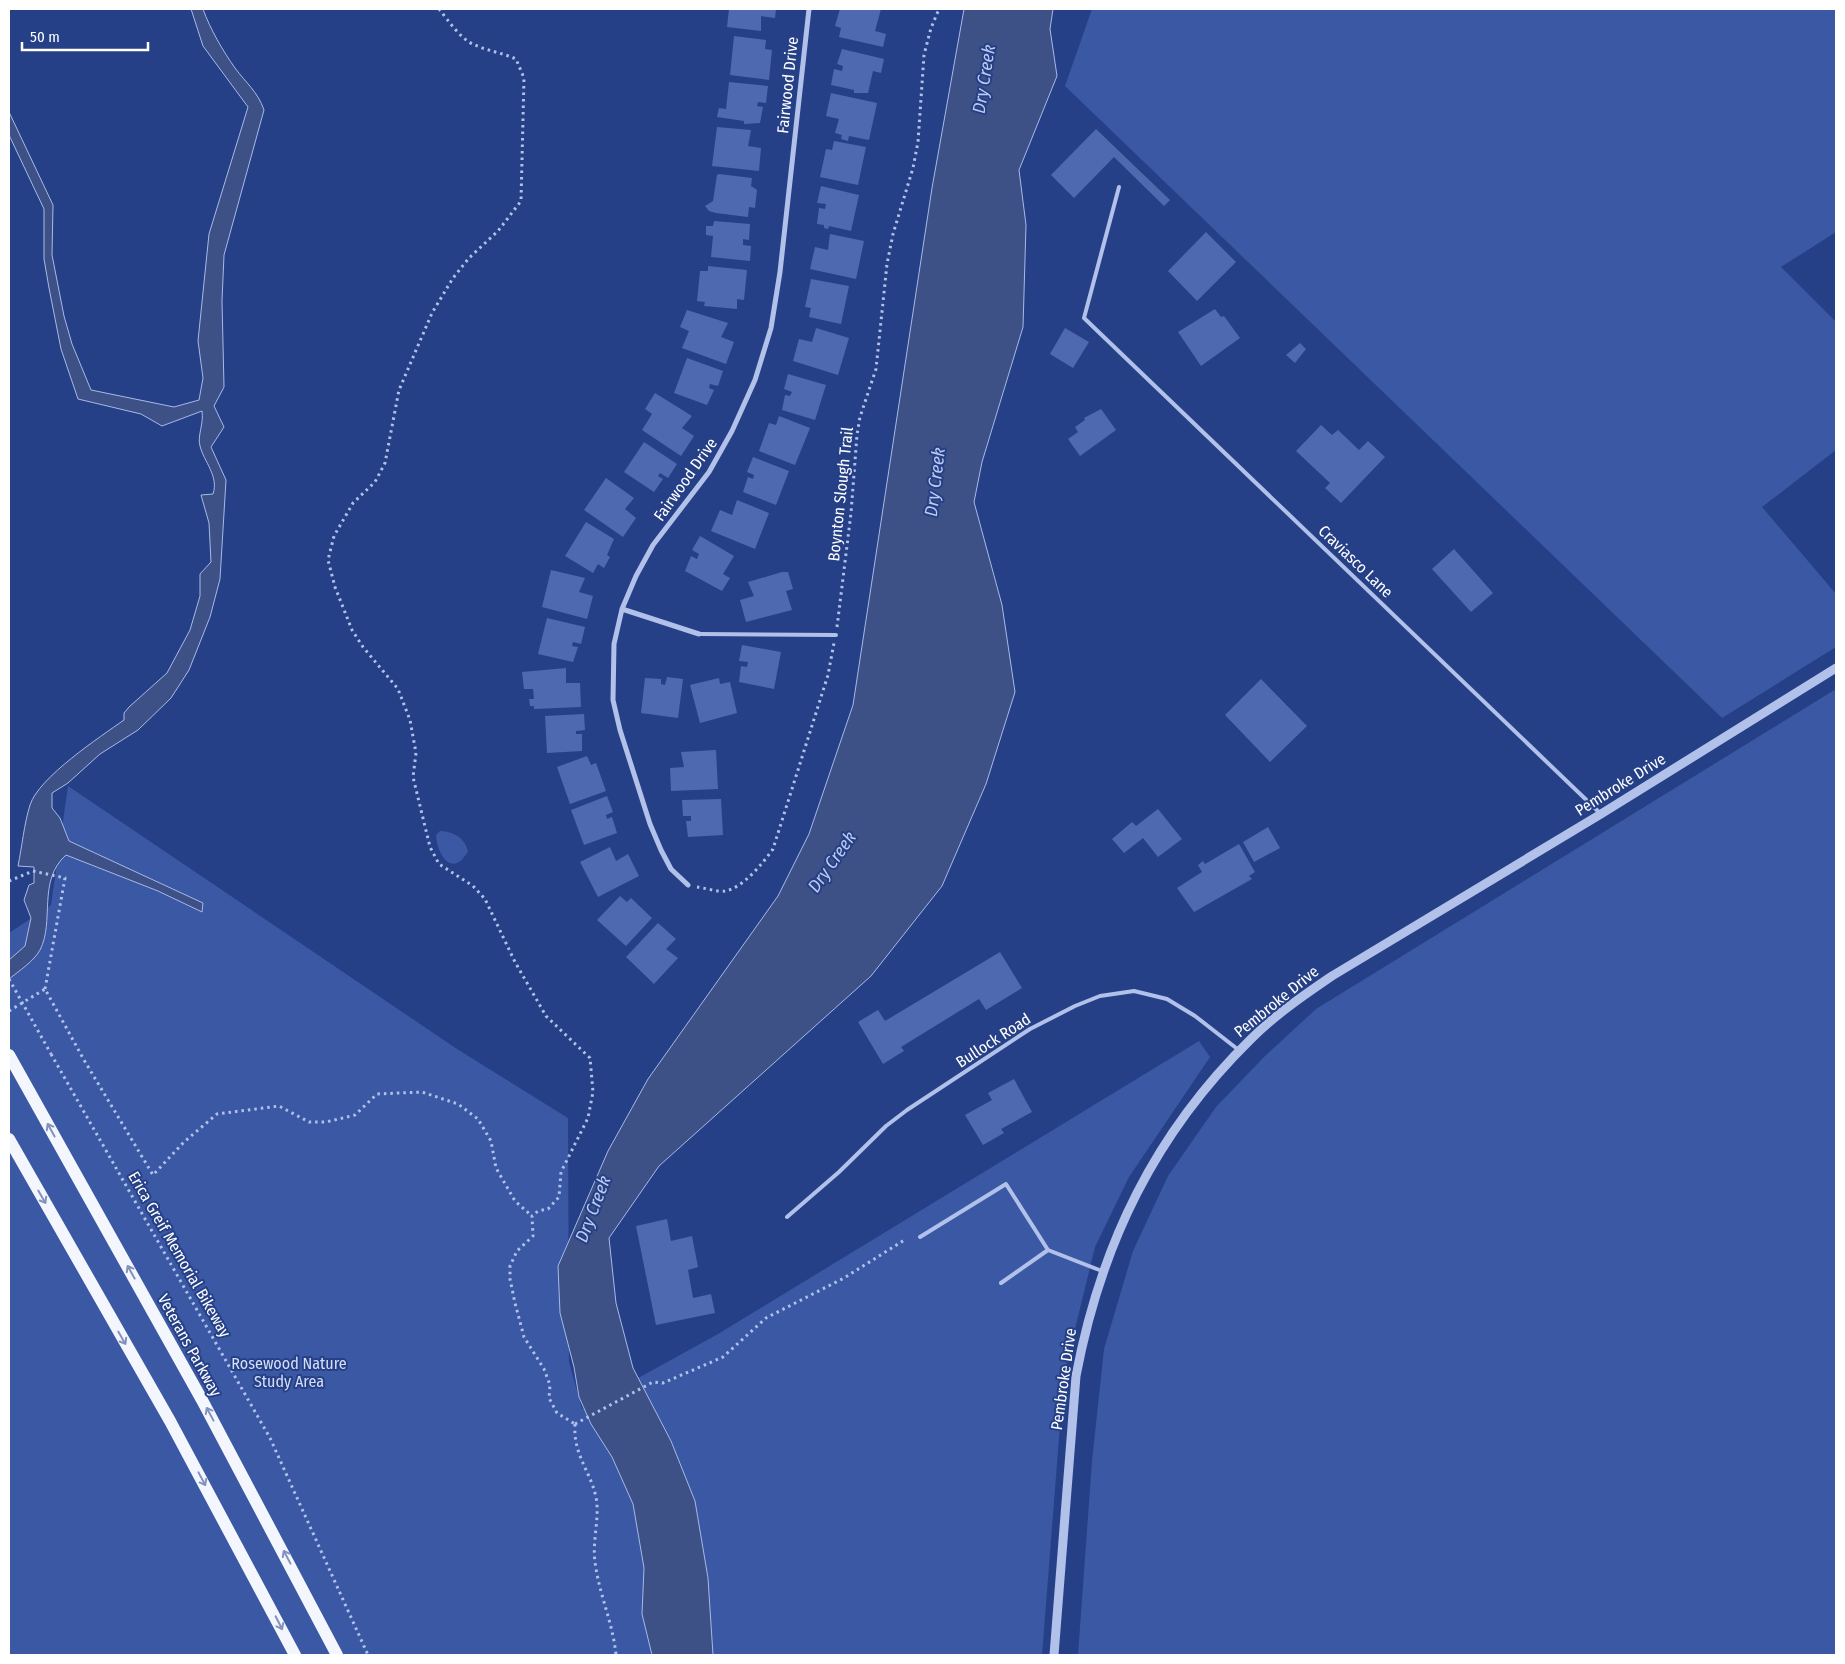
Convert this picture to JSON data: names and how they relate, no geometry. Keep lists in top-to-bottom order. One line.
{"streets":{"main road":["Veterans Parkway"],"street":["Fairwood Drive","Pembroke Drive"],"lane":["Craviasco Lane","Bullock Road"],"path":["Boynton Slough Trail","Erica Greif Memorial Bikeway"]},"crossings":[["Fairwood Drive","Boynton Slough Trail"],["Craviasco Lane","Pembroke Drive"],["Pembroke Drive","Bullock Road"]],"water":["Dry Creek"],"parks":["Rosewood Nature Study Area"],"scale_bar":"50 m"}
